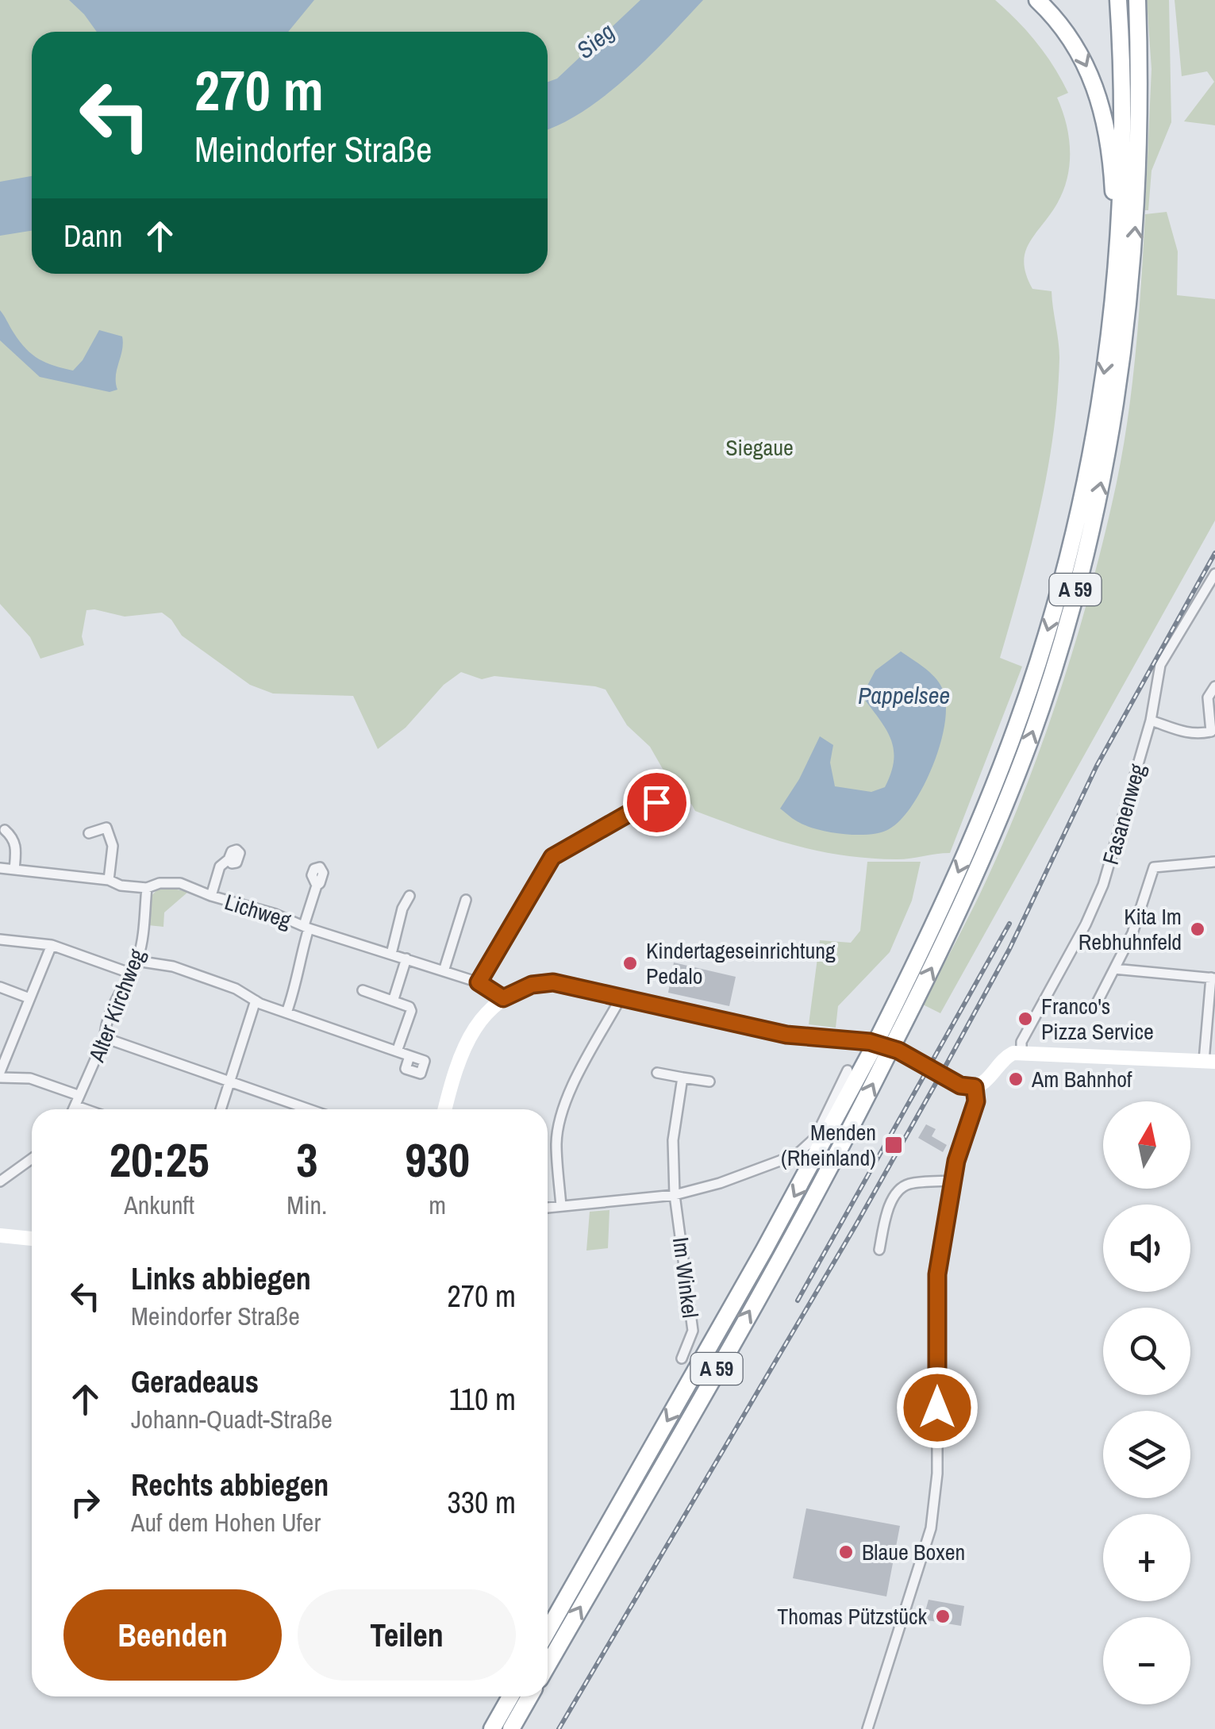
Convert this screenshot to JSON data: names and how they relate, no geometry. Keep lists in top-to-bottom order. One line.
{"streets":{"highway":["A 59"],"street":["Fasanenweg","Lichweg","Alter Kirchweg","Im Winkel"]},"crossings":[["Lichweg","Alter Kirchweg"]],"water":["Sieg","Pappelsee"],"parks":["Siegaue"],"places":{"other":["Kita Im Rebhuhnfeld","Kindertageseinrichtung Pedalo","Franco's Pizza Service","Am Bahnhof","Blaue Boxen","Thomas Pützstück"],"transit":["Menden (Rheinland)"]},"north":"top","page":{"turn":["270 m","Meindorfer Straße"],"then":"Dann","map_buttons":["+","−"],"eta":["20:25","Ankunft","3","Min.","930","m"],"list":[{"name":"Links abbiegen","note":"Meindorfer Straße","value":"270 m"},{"name":"Geradeaus","note":"Johann-Quadt-Straße","value":"110 m"},{"name":"Rechts abbiegen","note":"Auf dem Hohen Ufer","value":"330 m"}],"buttons":["Beenden","Teilen"]}}
